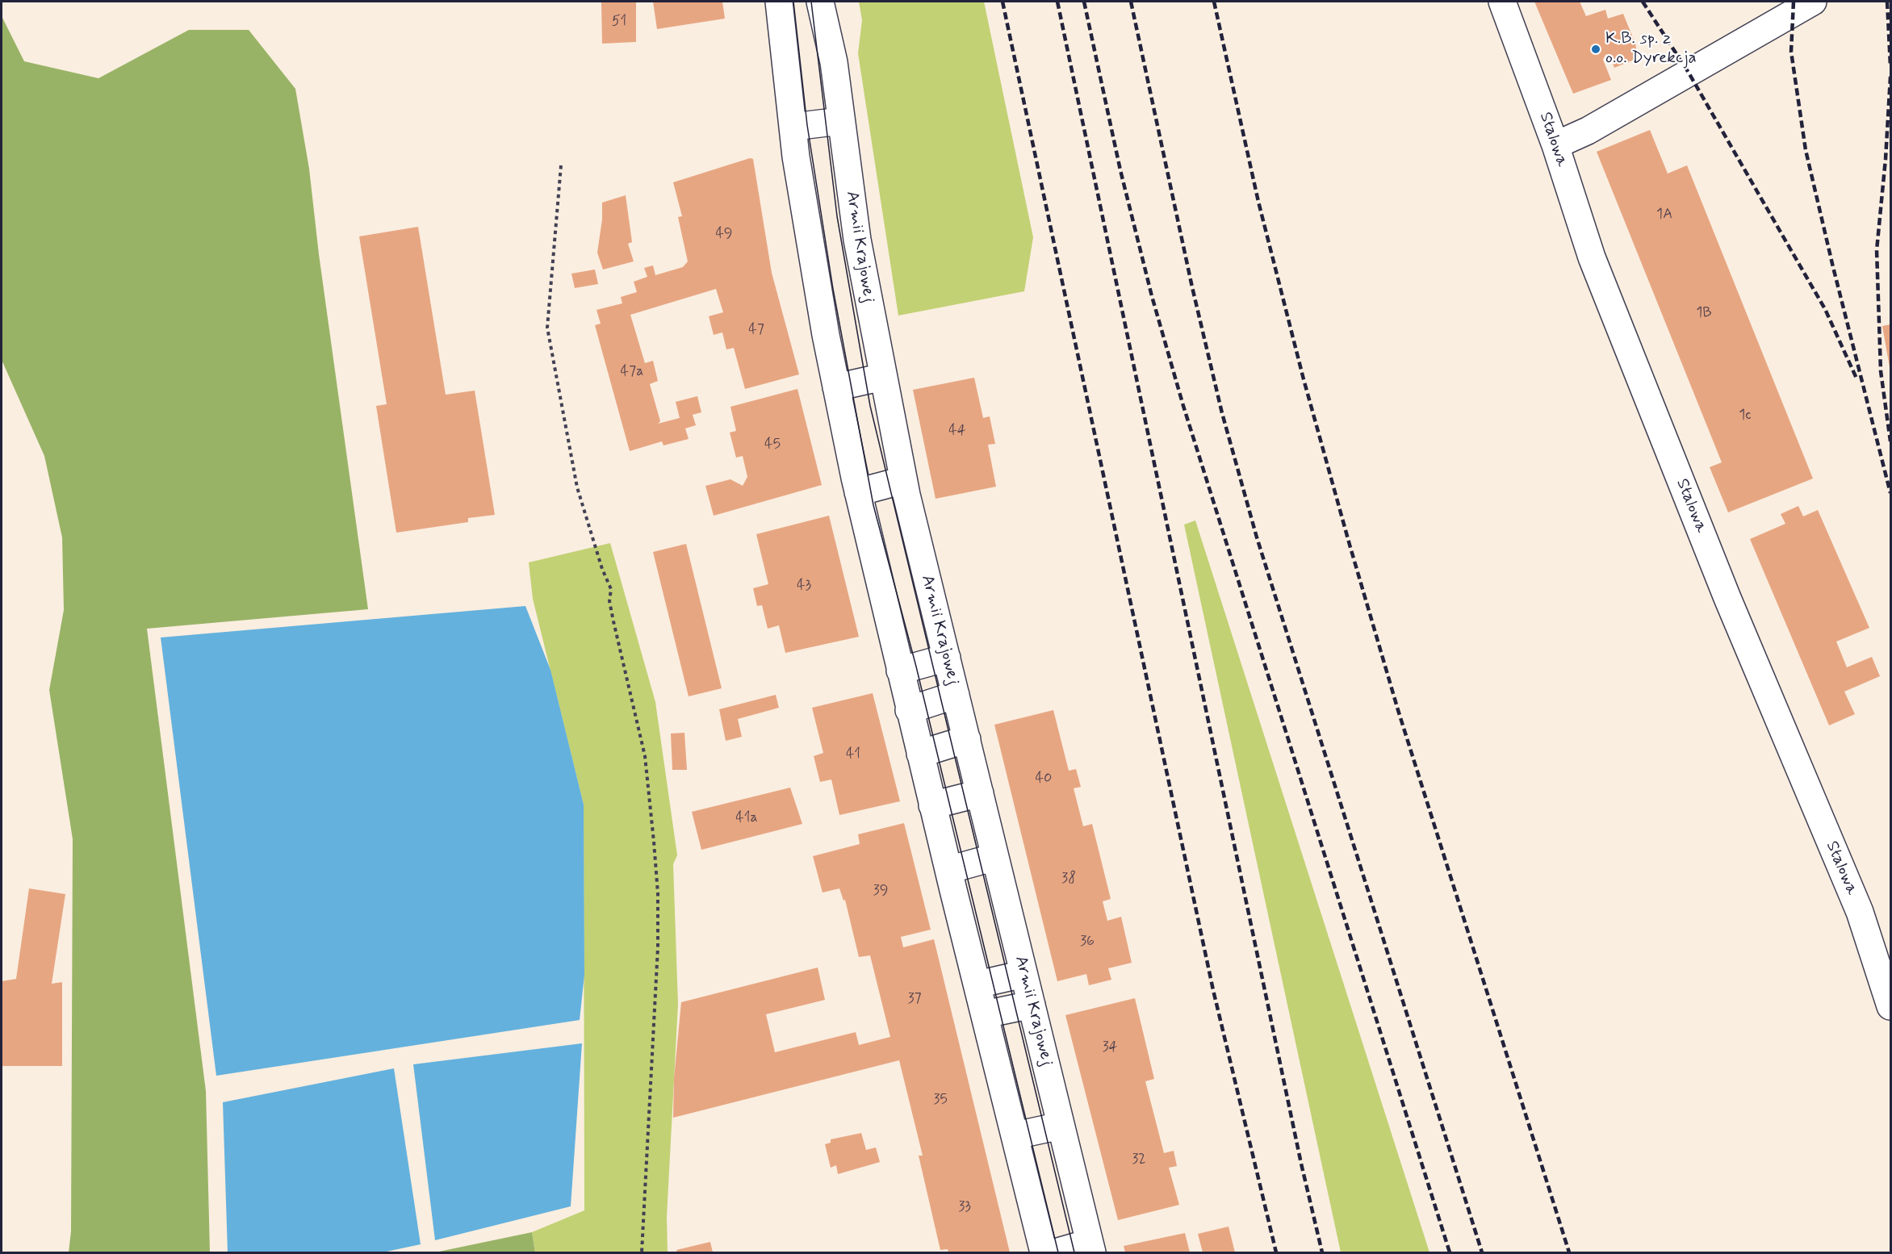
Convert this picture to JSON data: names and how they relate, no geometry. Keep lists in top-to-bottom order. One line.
{"streets":{"street":["Stalowa","Armii Krajowej"]},"places":["K.B. sp. z o.o. Dyrekcja"],"house_numbers":["51","1A","49","1B","47","47a","1c","44","45","43","41","40","41a","38","39","36","37","34","35","32","33"]}
